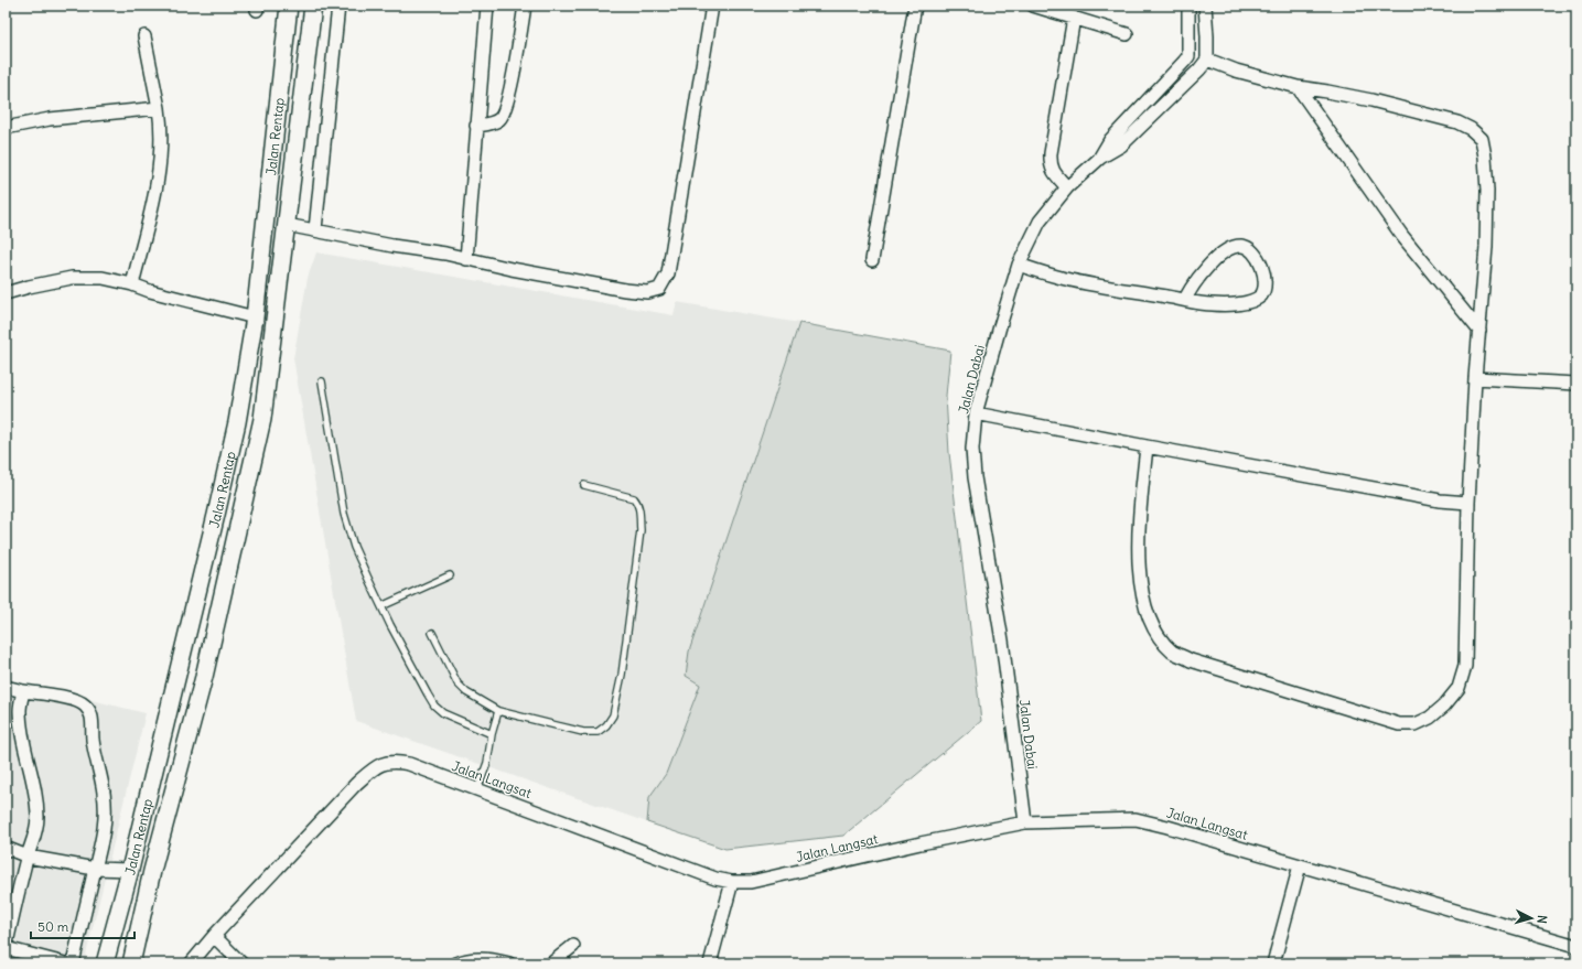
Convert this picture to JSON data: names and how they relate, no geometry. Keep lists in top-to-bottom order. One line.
{"streets":{"main road":["Jalan Rentap"],"street":["Jalan Dabai","Jalan Langsat"]},"crossings":[["Jalan Dabai","Jalan Langsat"]],"scale_bar":"50 m","north":"right"}
